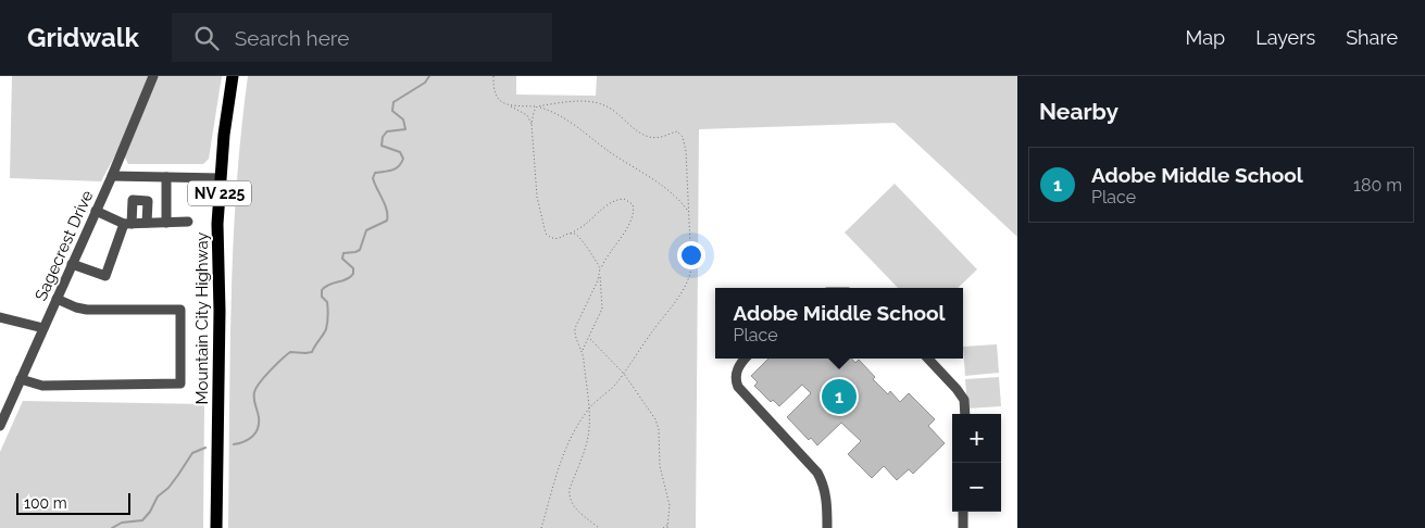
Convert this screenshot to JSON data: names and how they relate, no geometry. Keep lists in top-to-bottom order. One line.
{"streets":{"main road":["NV 225","Mountain City Highway"],"street":["Sagecrest Drive"]},"scale_bar":"100 m","page":{"header":"Gridwalk","search":"Search here","nav":["Map","Layers","Share"],"heading":"Nearby","list":[{"mark":"1","name":"Adobe Middle School","note":"Place","value":"180 m"}],"popup":["Adobe Middle School","Place"],"pins":"1","map_buttons":["+","−"],"scale":"100 m"}}
